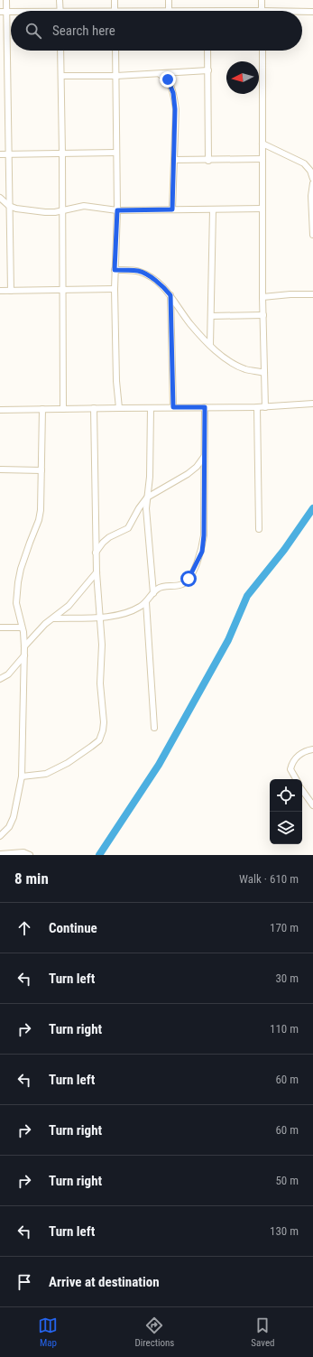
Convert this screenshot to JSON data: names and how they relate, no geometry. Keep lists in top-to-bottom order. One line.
{"north":"left","page":{"search":"Search here","heading":["8 min","Walk · 610 m"],"list":[["Continue","170 m"],["Turn left","30 m"],["Turn right","110 m"],["Turn left","60 m"],["Turn right","60 m"],["Turn right","50 m"],["Turn left","130 m"],"Arrive at destination"],"nav":["Map","Directions","Saved"]}}
